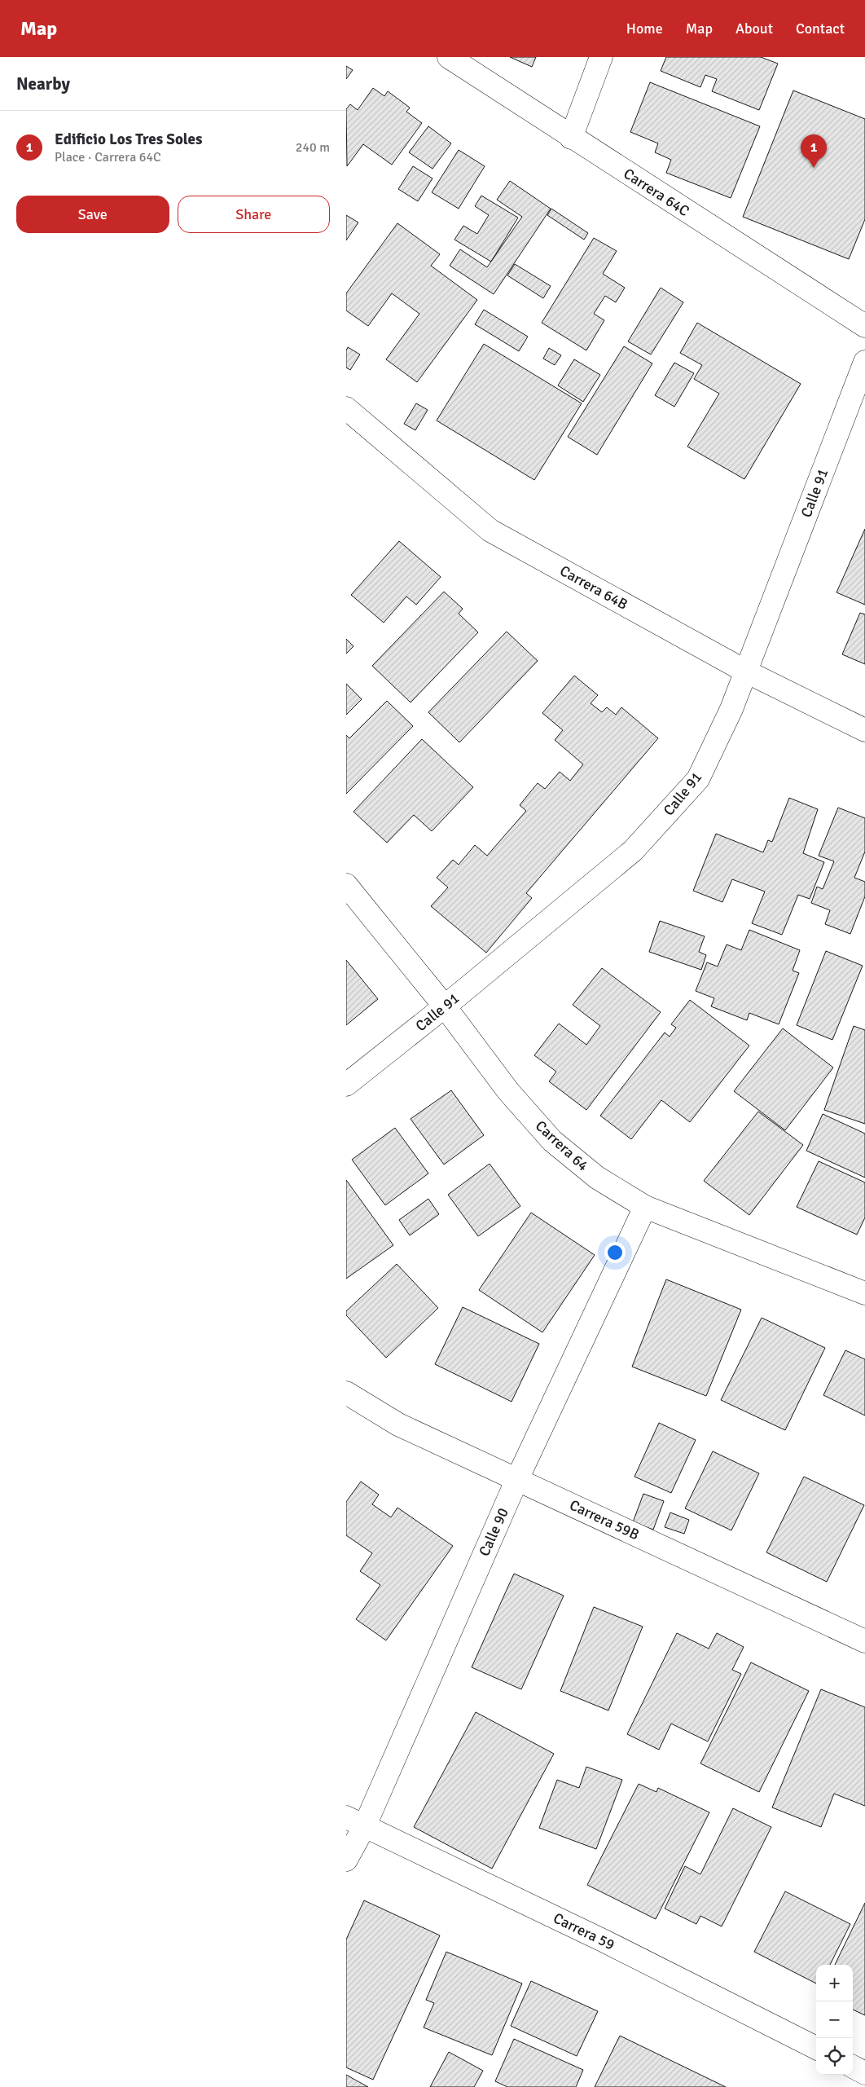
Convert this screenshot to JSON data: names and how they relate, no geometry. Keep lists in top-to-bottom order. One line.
{"streets":{"street":["Carrera 64C","Calle 91","Carrera 64B","Carrera 64","Carrera 59B","Calle 90","Carrera 59"]},"crossings":[["Calle 91","Carrera 64B"],["Calle 91","Carrera 64"],["Carrera 64","Calle 90"],["Carrera 59B","Calle 90"],["Calle 90","Carrera 59"]],"page":{"header":"Map","nav":["Home","Map","About","Contact"],"heading":"Nearby","list":[{"mark":"1","name":"Edificio Los Tres Soles","note":"Place · Carrera 64C","value":"240 m"}],"pins":"1","buttons":["Save","Share"],"map_buttons":["+","−"]}}
